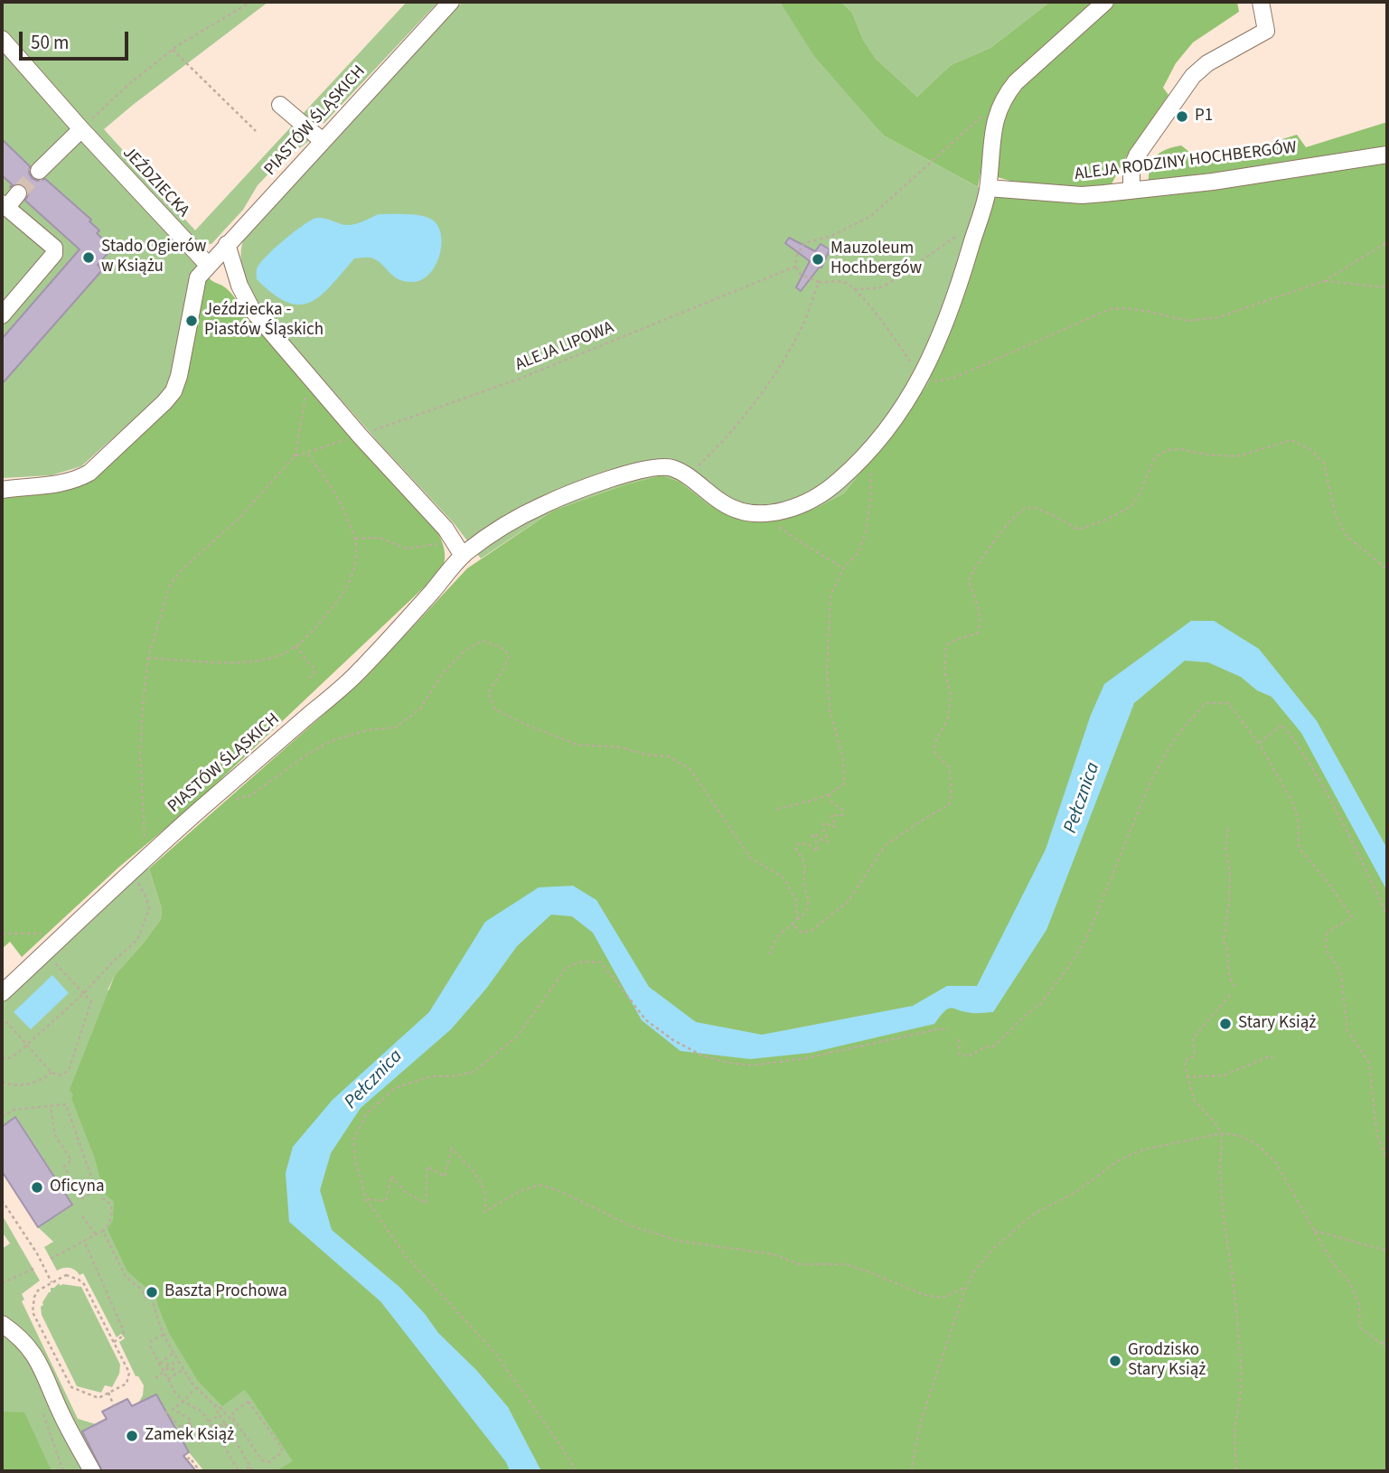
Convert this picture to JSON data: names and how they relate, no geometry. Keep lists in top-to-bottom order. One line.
{"streets":{"street":["PIASTÓW ŚLĄSKICH","ALEJA RODZINY HOCHBERGÓW","JEŹDZIECKA"],"path":["ALEJA LIPOWA"]},"crossings":[["PIASTÓW ŚLĄSKICH","JEŹDZIECKA"]],"water":["Pełcznica"],"places":["P1","Stado Ogierów w Książu","Mauzoleum Hochbergów","Jeździecka - Piastów Śląskich","Stary Książ","Oficyna","Baszta Prochowa","Grodzisko Stary Książ","Zamek Książ"],"scale_bar":"50 m"}
